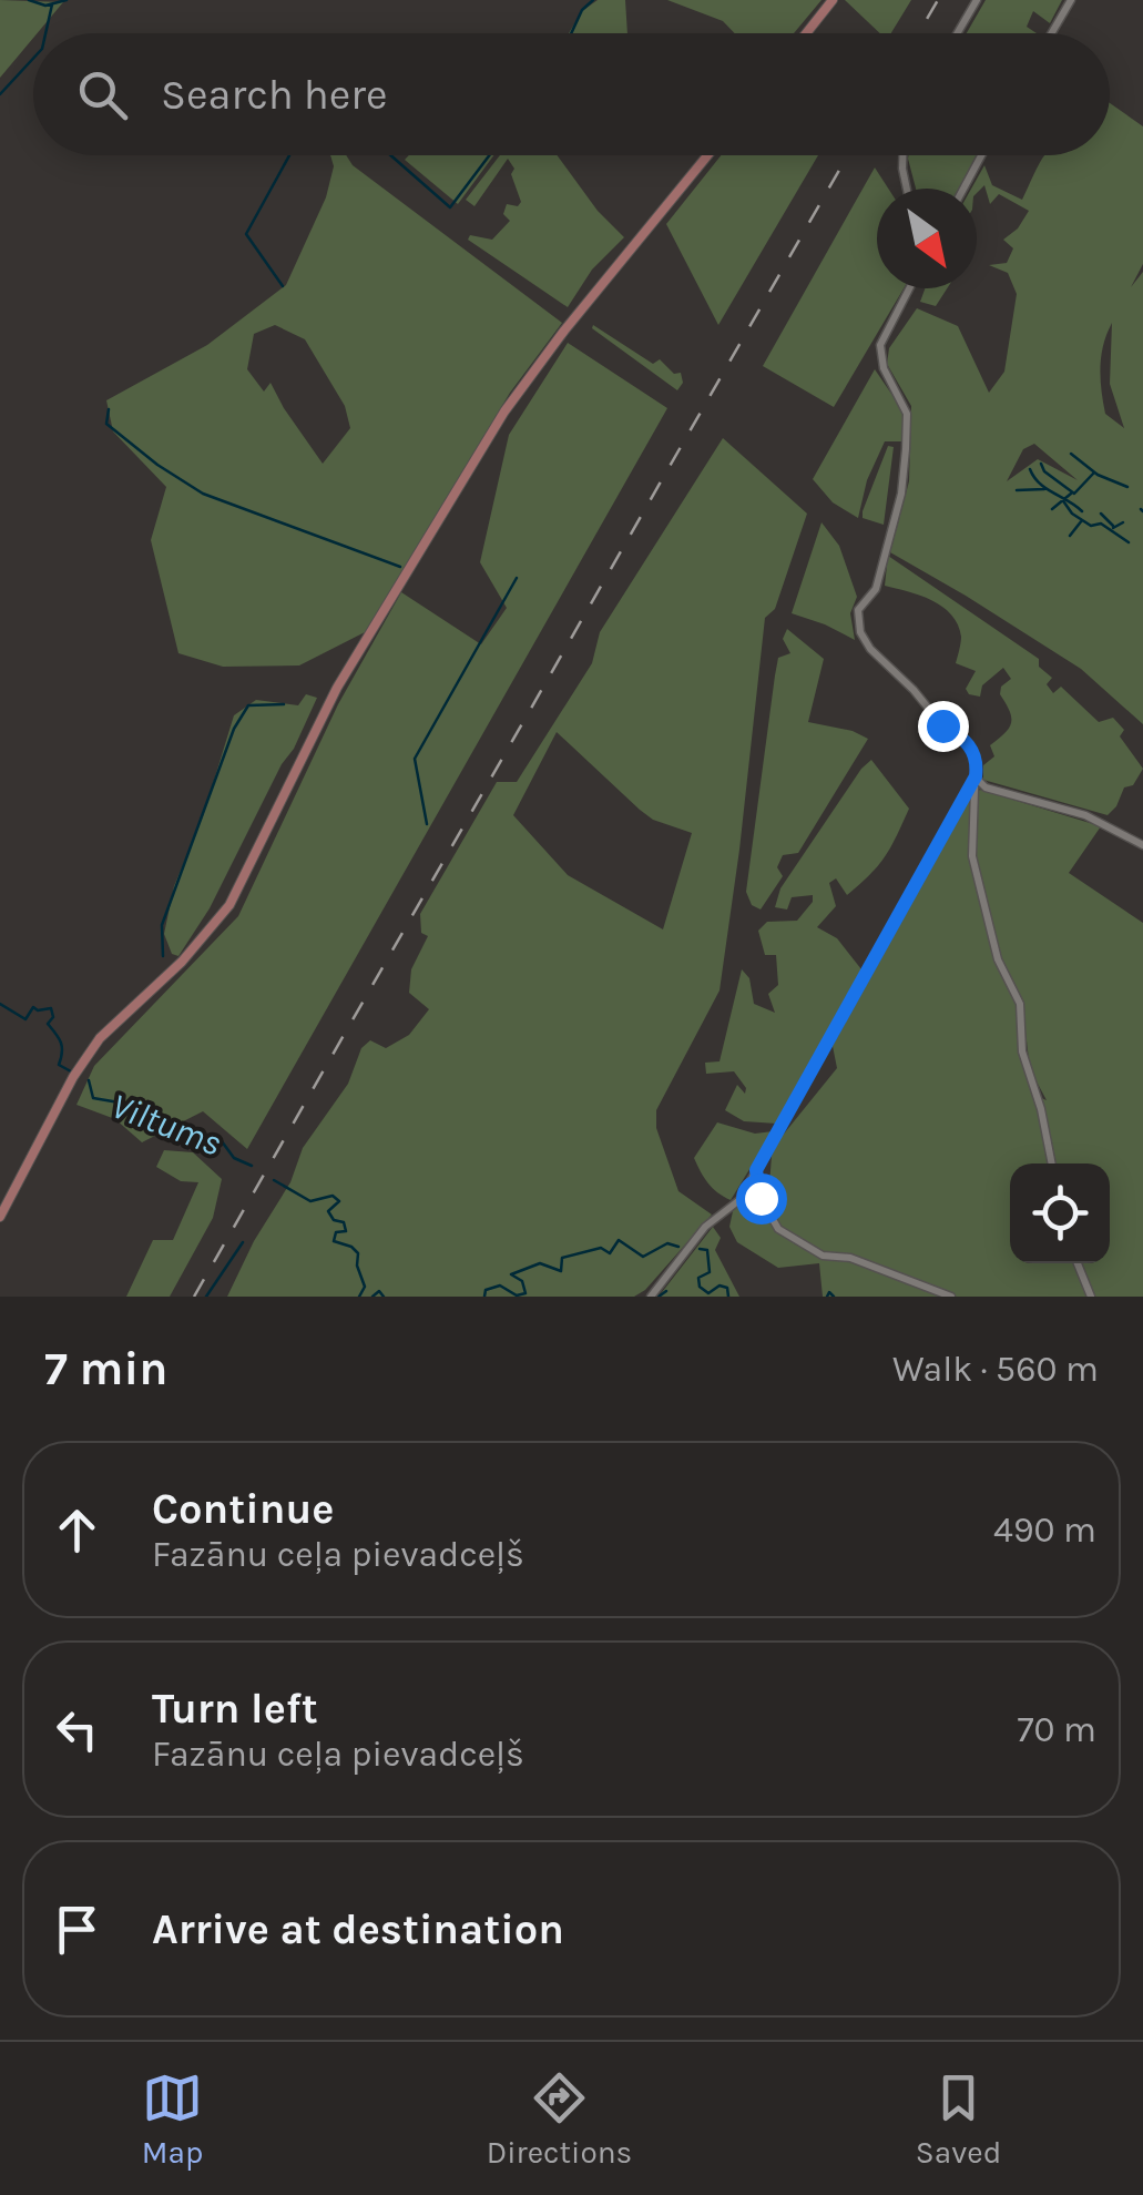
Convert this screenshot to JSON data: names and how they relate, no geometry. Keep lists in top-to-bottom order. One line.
{"water":["Viltums"],"north":"bottom right","page":{"search":"Search here","heading":["7 min","Walk · 560 m"],"list":[["Continue","Fazānu ceļa pievadceļš","490 m"],["Turn left","Fazānu ceļa pievadceļš","70 m"],"Arrive at destination"],"nav":["Map","Directions","Saved"]}}
